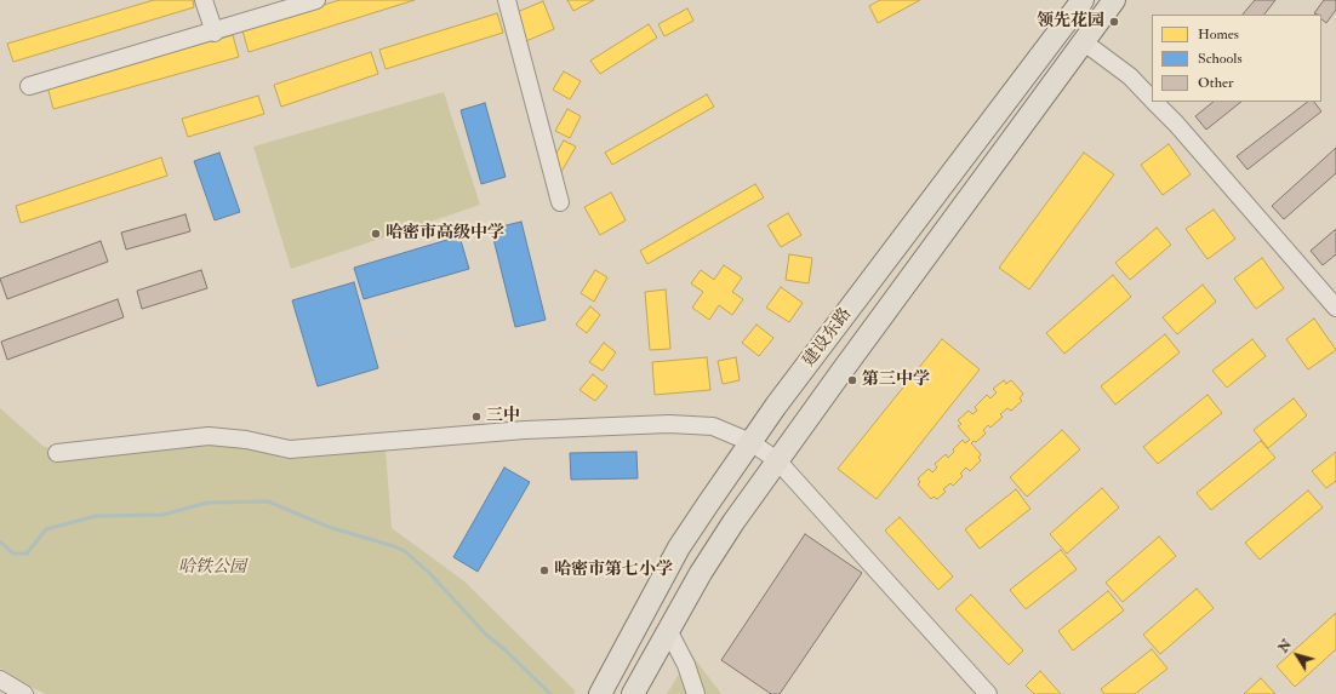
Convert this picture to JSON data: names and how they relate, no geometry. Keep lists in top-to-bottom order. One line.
{"streets":{"main road":["建设东路"]},"parks":["哈铁公园"],"places":["领先花园","哈密市高级中学","第三中学","三中","哈密市第七小学"],"legend":["Homes","Schools","Other"],"north":"top left"}
